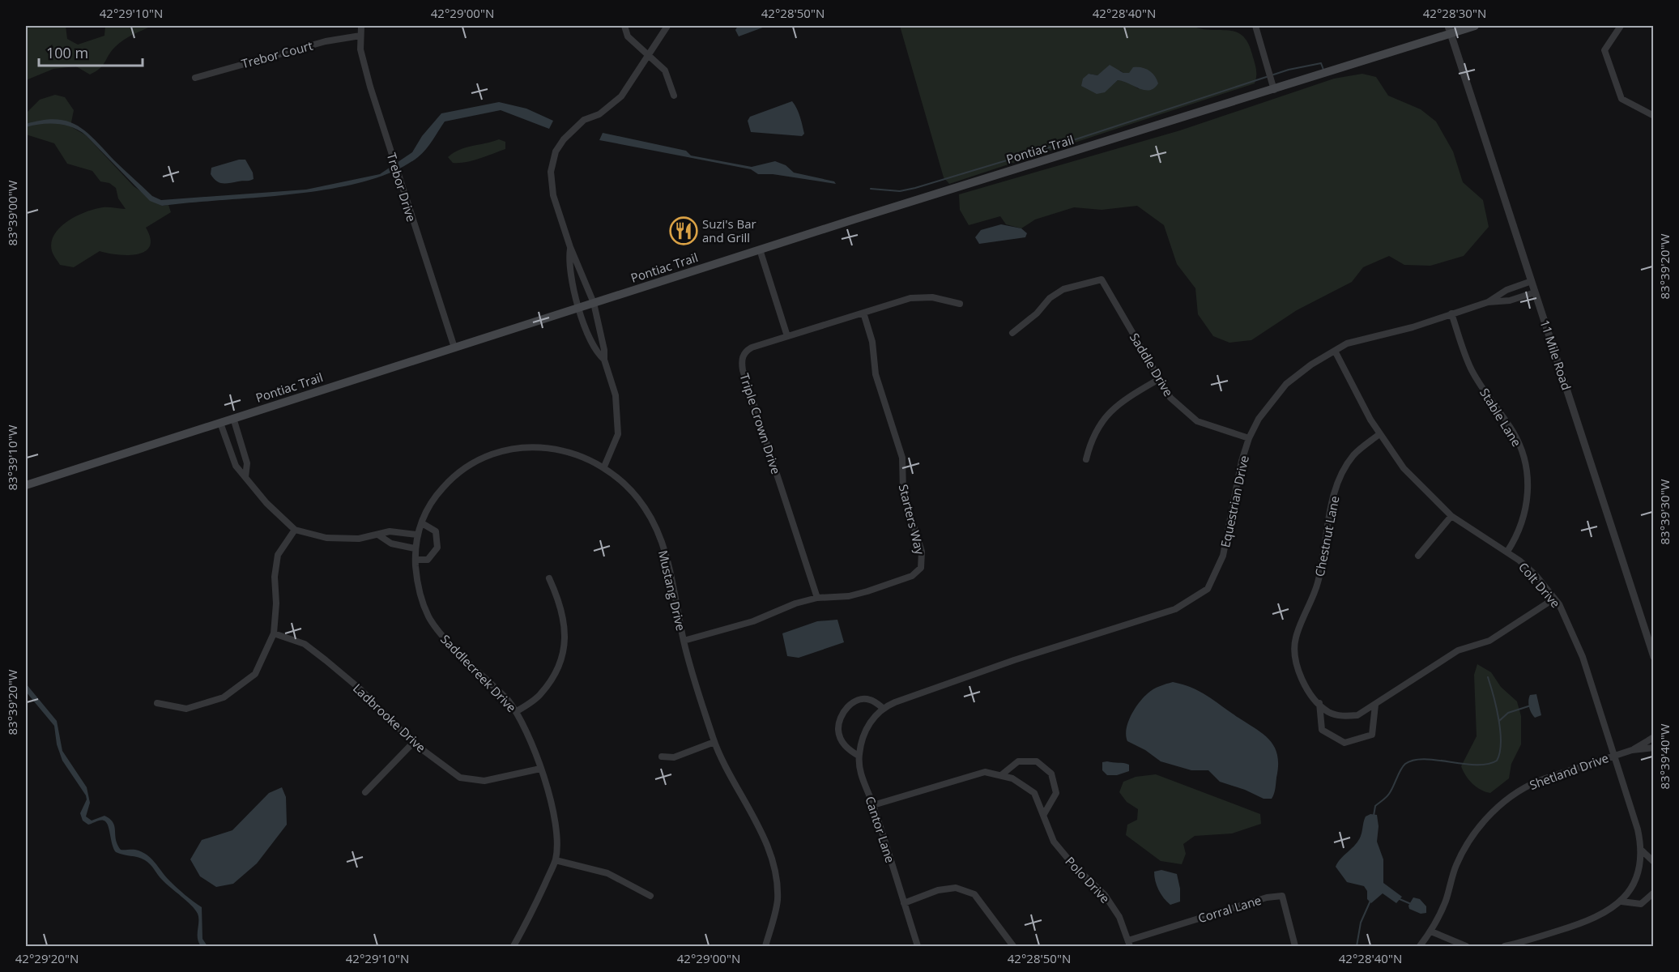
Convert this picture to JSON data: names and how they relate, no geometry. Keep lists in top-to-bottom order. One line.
{"streets":{"main road":["Pontiac Trail"],"street":["Trebor Court","Trebor Drive","11 Mile Road","Saddle Drive","Stable Lane","Triple Crown Drive","Equestrian Drive","Starters Way","Chestnut Lane","Colt Drive","Mustang Drive","Saddlecreek Drive","Ladbrooke Drive","Shetland Drive","Cantor Lane","Polo Drive","Corral Lane"]},"crossings":[["Trebor Court","Trebor Drive"],["Pontiac Trail","Trebor Drive"],["Pontiac Trail","11 Mile Road"],["11 Mile Road","Equestrian Drive"],["Saddle Drive","Equestrian Drive"],["Stable Lane","Equestrian Drive"],["Stable Lane","Colt Drive"],["Triple Crown Drive","Starters Way"],["Equestrian Drive","Colt Drive"],["Starters Way","Mustang Drive"],["Chestnut Lane","Colt Drive"],["Colt Drive","Shetland Drive"],["Mustang Drive","Saddlecreek Drive"],["Saddlecreek Drive","Ladbrooke Drive"],["Cantor Lane","Polo Drive"],["Polo Drive","Corral Lane"]],"places":{"restaurant":["Suzi's Bar and Grill"]},"scale_bar":"100 m","coordinates":["42°29'10\"N","42°29'00\"N","42°28'50\"N","42°28'40\"N","42°28'30\"N","83°39'00\"W","83°39'20\"W","83°39'10\"W","83°39'30\"W","83°39'40\"W","42°29'20\"N"]}
